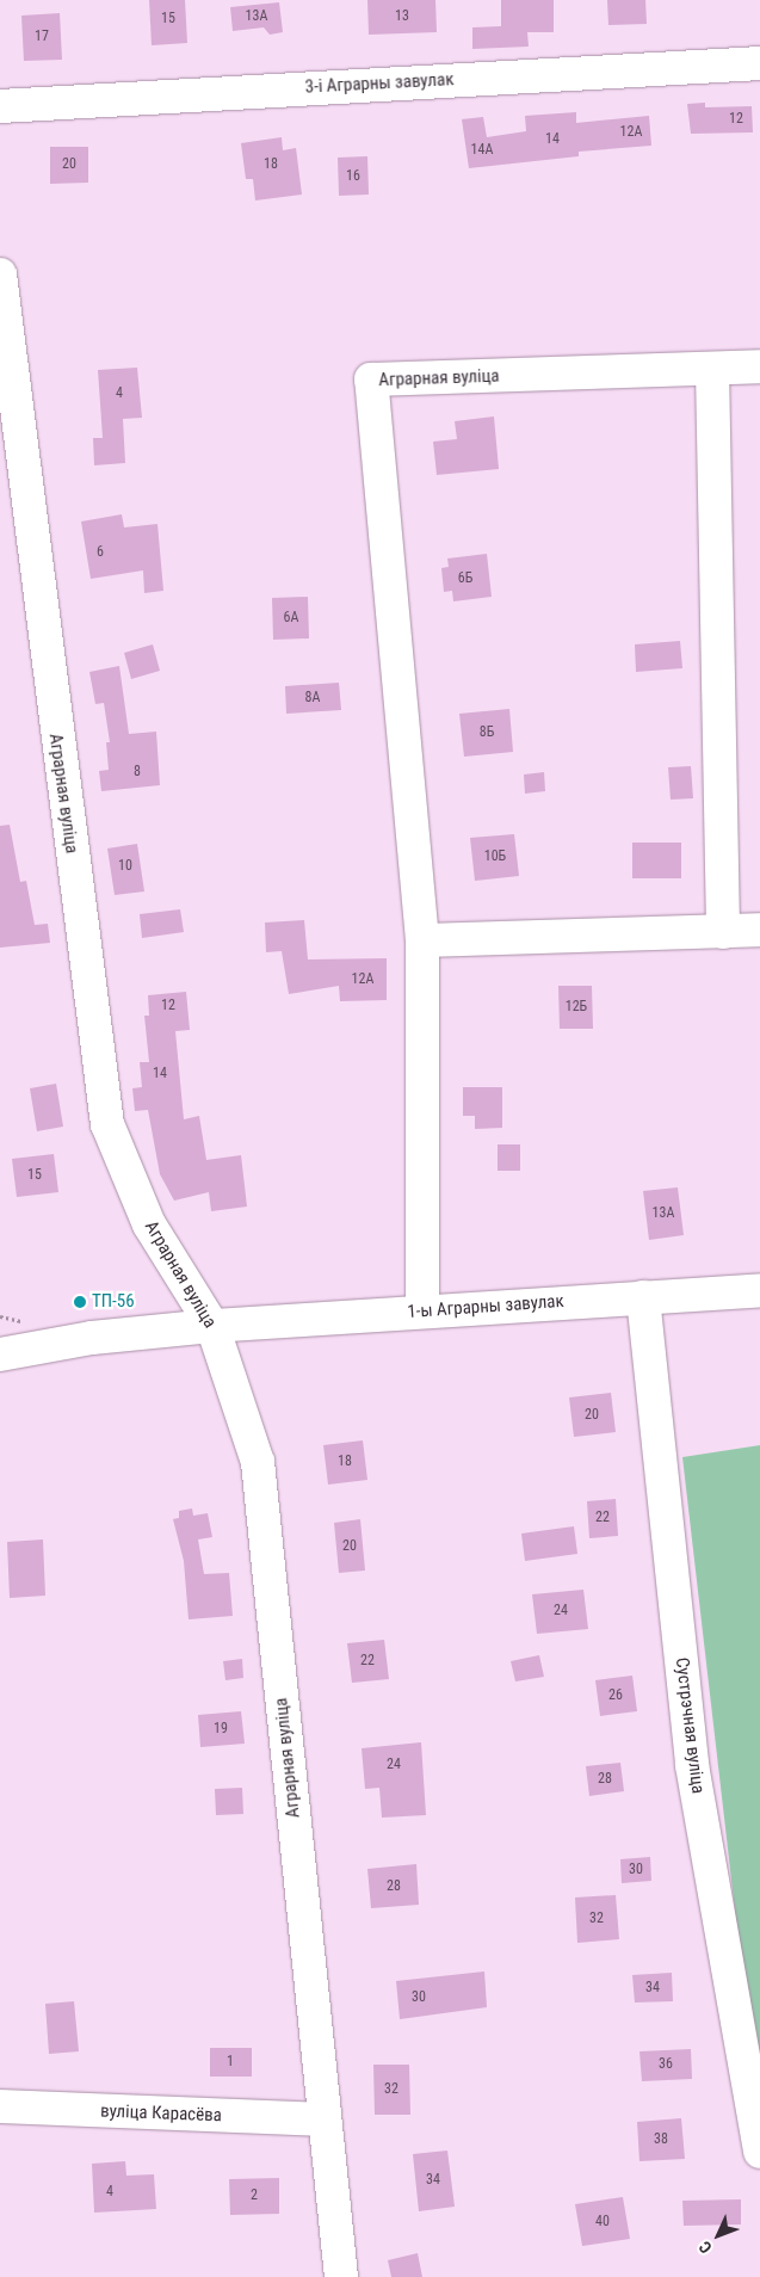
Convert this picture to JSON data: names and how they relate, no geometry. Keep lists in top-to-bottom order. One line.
{"streets":{"street":["3-і Аграрны завулак","Аграрная вуліца","1-ы Аграрны завулак","Сустрэчная вуліца","вуліца Карасёва"]},"crossings":[["Аграрная вуліца","1-ы Аграрны завулак"],["Аграрная вуліца","вуліца Карасёва"],["1-ы Аграрны завулак","Сустрэчная вуліца"]],"places":["ТП-56"],"house_numbers":["13А","13","15","17","12","12А","14","14А","20","18","16","4","6","6Б","6А","8А","8Б","8","10Б","10","12А","12","12Б","14","15","13А","20","18","22","20","24","22","26","19","24","28","30","28","32","34","30","1","36","32","38","34","4","2","40"],"north":"bottom left"}
